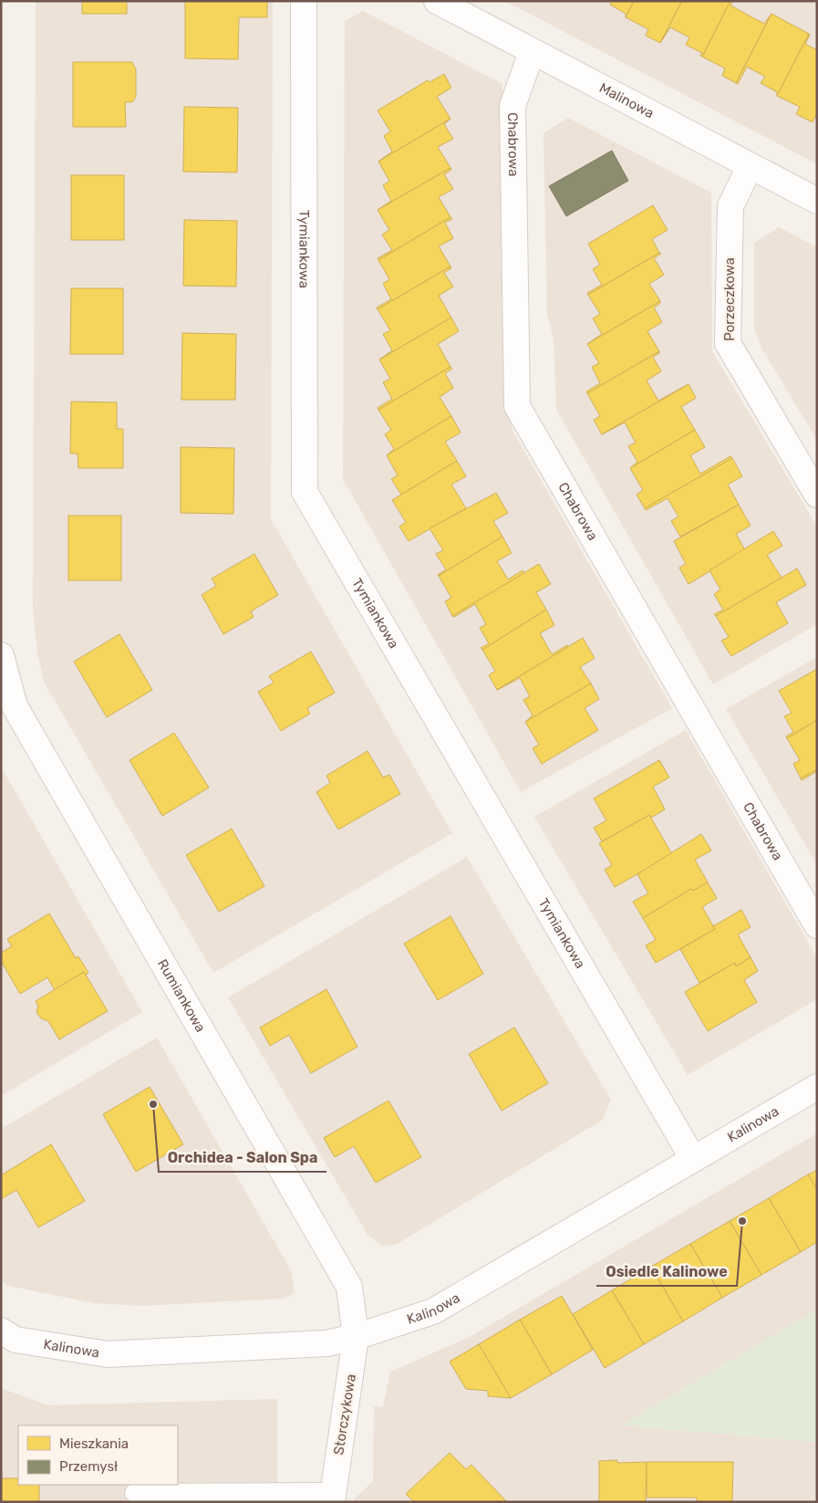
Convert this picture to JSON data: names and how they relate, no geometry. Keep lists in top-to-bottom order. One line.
{"streets":{"street":["Malinowa","Chabrowa","Tymiankowa","Porzeczkowa","Rumiankowa","Kalinowa","Storczykowa"]},"crossings":[["Malinowa","Chabrowa"],["Malinowa","Porzeczkowa"],["Tymiankowa","Kalinowa"],["Rumiankowa","Kalinowa"],["Rumiankowa","Storczykowa"],["Kalinowa","Storczykowa"]],"places":["Orchidea - Salon Spa","Osiedle Kalinowe"],"legend":["Mieszkania","Przemysł"]}
